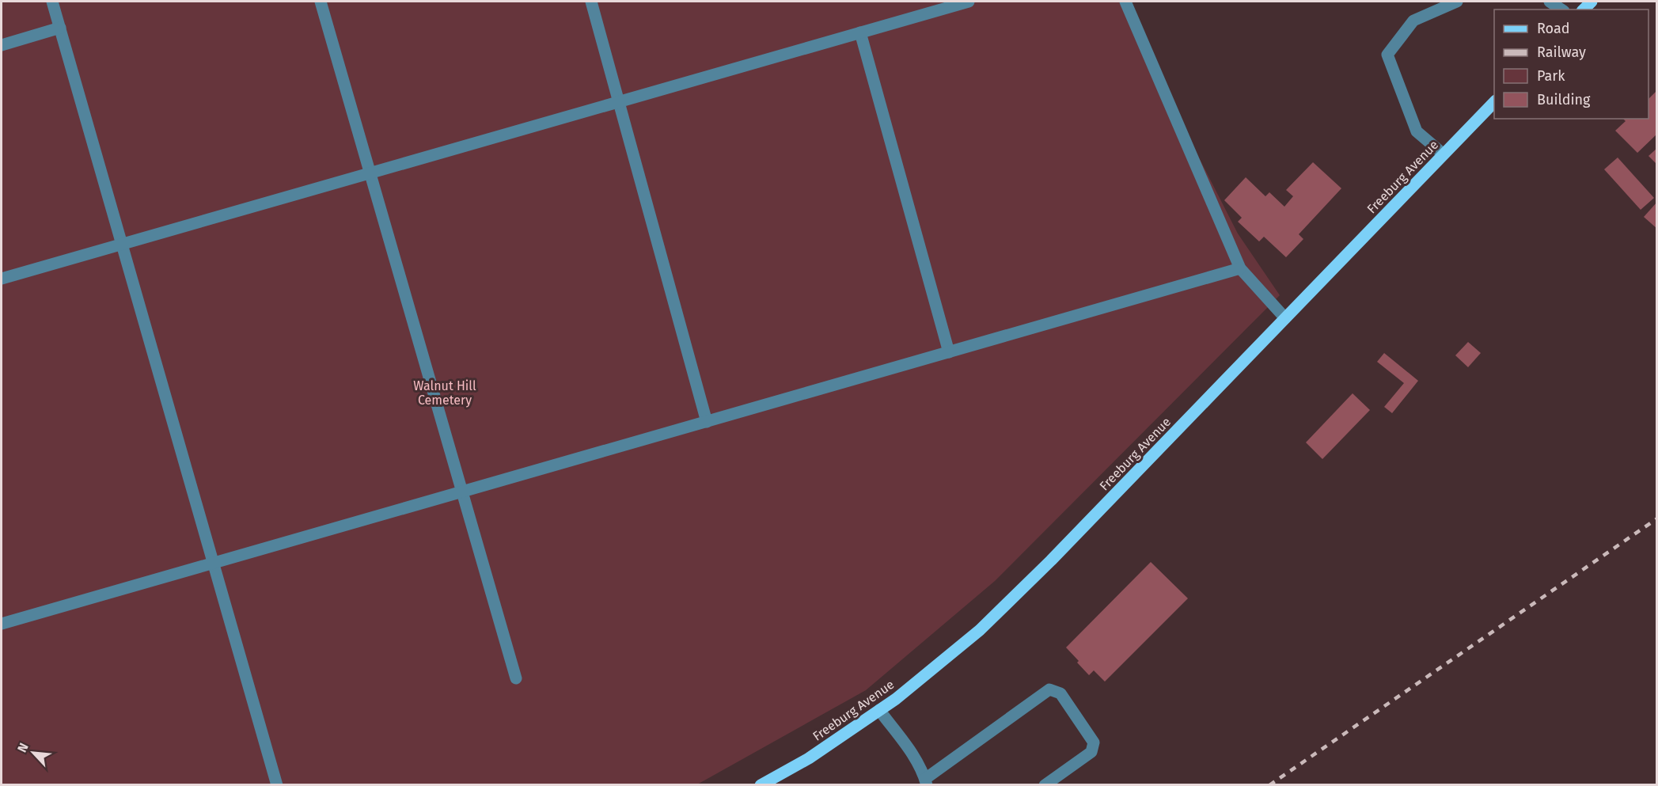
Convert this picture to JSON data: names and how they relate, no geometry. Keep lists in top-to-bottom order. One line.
{"streets":{"main road":["Freeburg Avenue"]},"parks":["Walnut Hill Cemetery"],"legend":["Road","Railway","Park","Building"],"north":"top left"}
